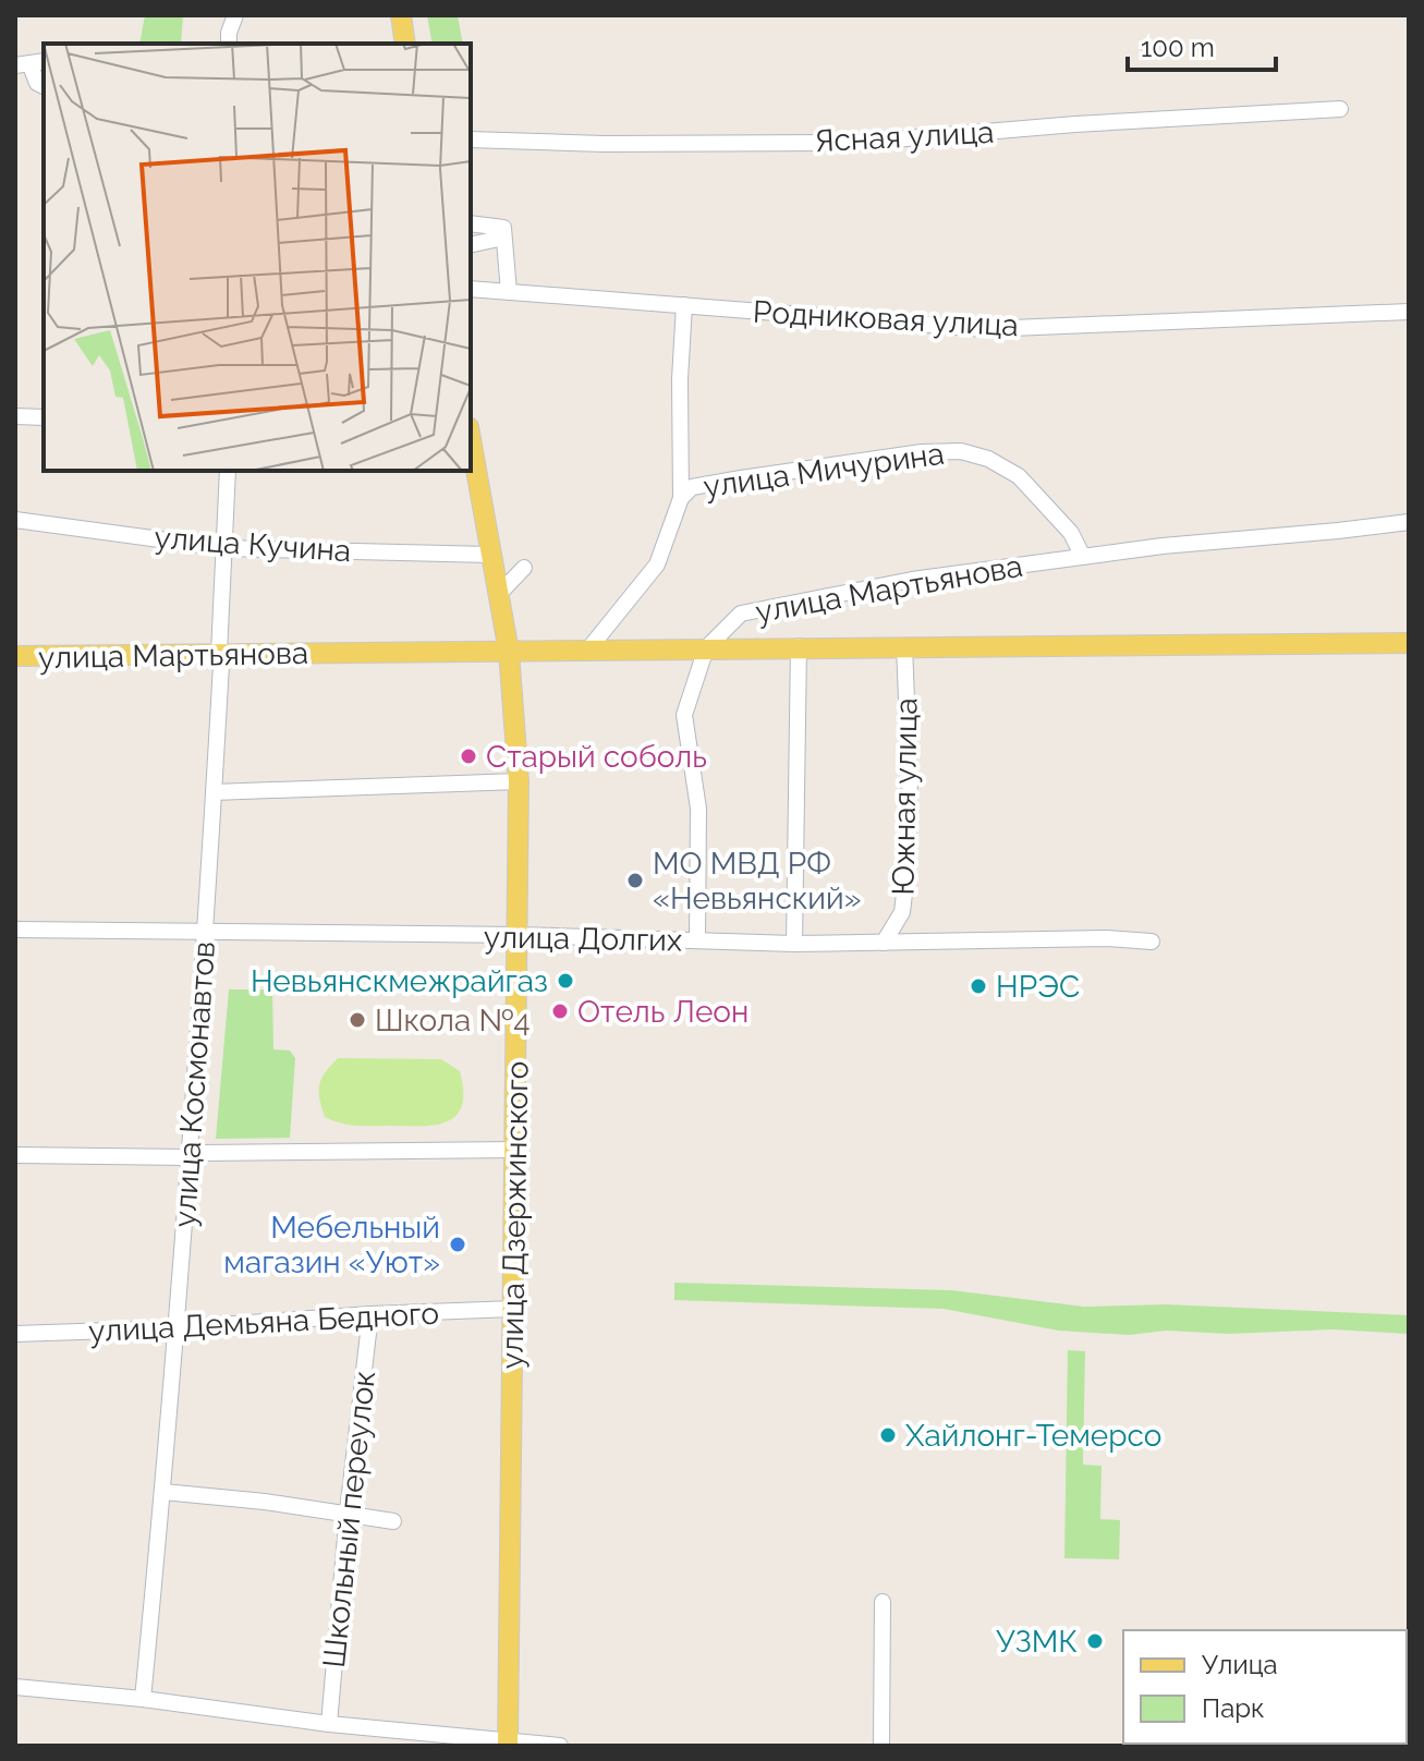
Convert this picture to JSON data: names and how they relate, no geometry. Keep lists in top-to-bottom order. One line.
{"streets":{"main road":["улица Мартьянова","улица Дзержинского"],"street":["Ясная улица","Родниковая улица","улица Мичурина","улица Кучина","Южная улица","улица Долгих","улица Космонавтов","улица Демьяна Бедного","Школьный переулок"]},"crossings":[["улица Мичурина","улица Мартьянова"],["улица Кучина","улица Космонавтов"],["улица Кучина","улица Дзержинского"],["улица Мартьянова","улица Космонавтов"],["улица Мартьянова","улица Дзержинского"],["Южная улица","улица Долгих"],["улица Долгих","улица Космонавтов"],["улица Долгих","улица Дзержинского"],["улица Космонавтов","улица Демьяна Бедного"],["улица Дзержинского","улица Демьяна Бедного"],["улица Демьяна Бедного","Школьный переулок"]],"places":["Старый соболь","МО МВД РФ «Невьянский»","Невьянскмежрайгаз","НРЭС","Отель Леон","Школа №4","Мебельный магазин «Уют»","Хайлонг-Темерсо","УЗМК"],"legend":["Улица","Парк"],"scale_bar":"100 m"}
